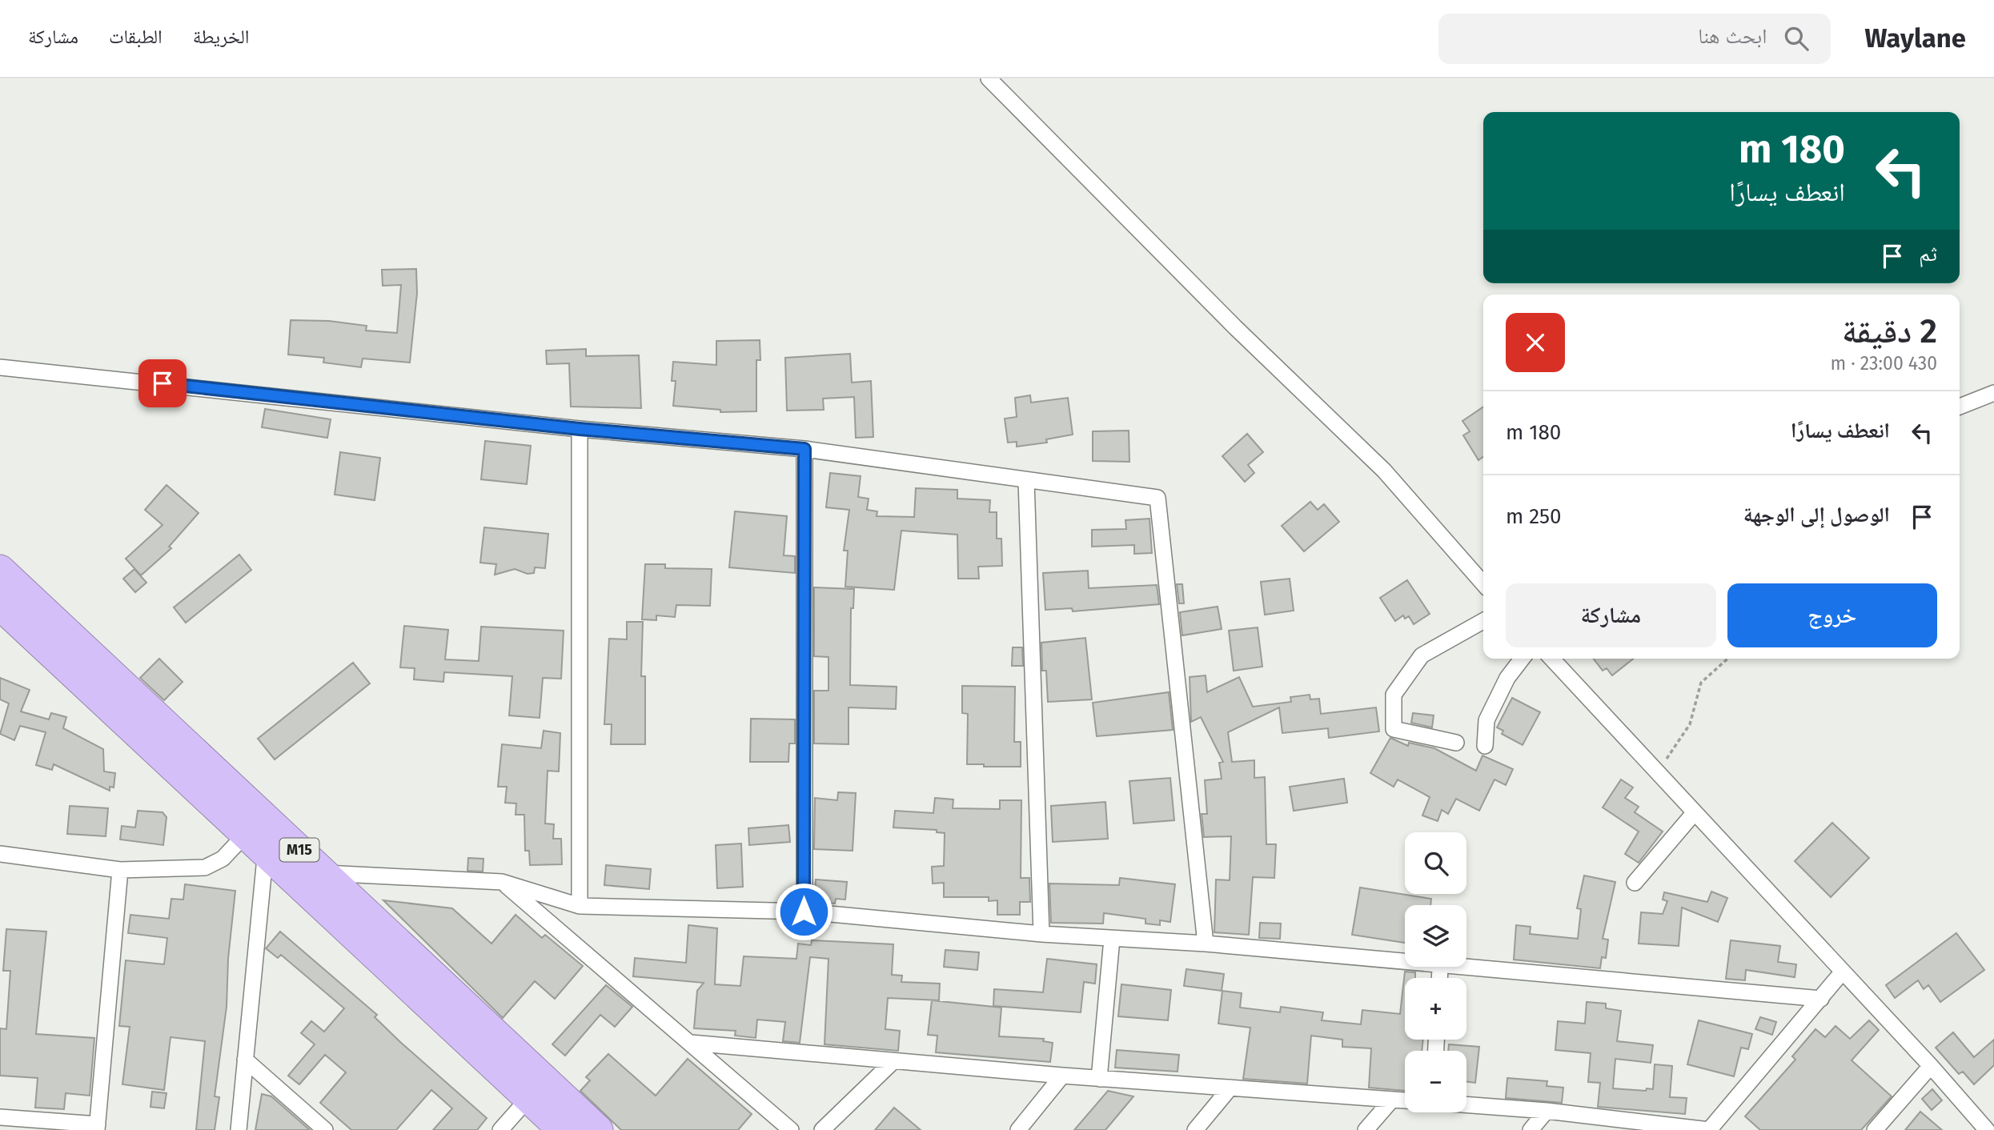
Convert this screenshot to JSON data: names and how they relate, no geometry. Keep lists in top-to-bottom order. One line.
{"streets":{"highway":["M15"]},"page":{"header":"Waylane","search":"ابحث هنا","nav":["الخريطة","الطبقات","مشاركة"],"turn":["180 m","انعطف يسارًا"],"then":"ثم","heading":["2 دقيقة","430 m · 23:00"],"list":[{"name":"انعطف يسارًا","value":"180 m"},{"name":"الوصول إلى الوجهة","value":"250 m"}],"buttons":["خروج","مشاركة"],"map_buttons":["+","−"]}}
